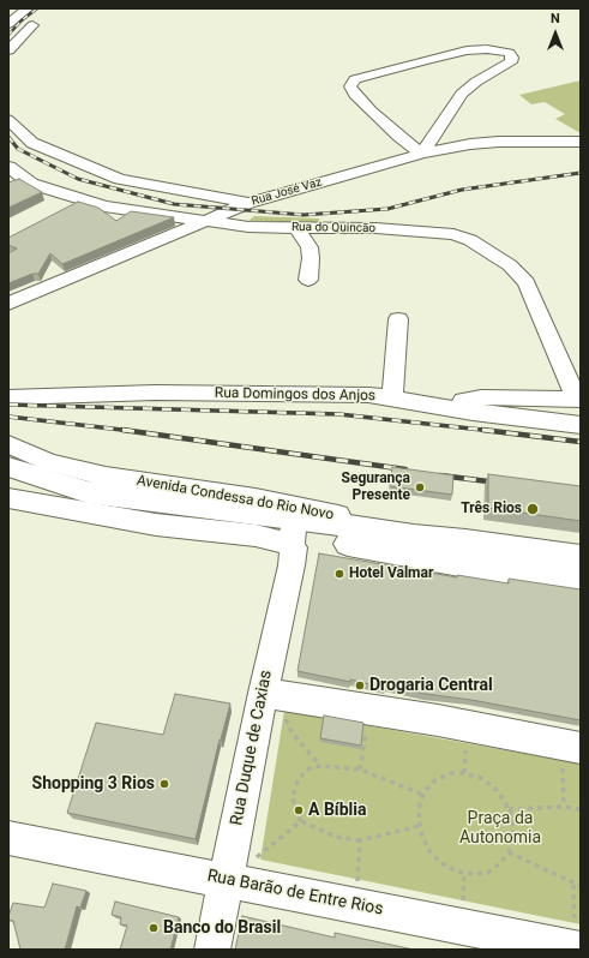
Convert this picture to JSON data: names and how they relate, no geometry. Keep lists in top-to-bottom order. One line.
{"streets":{"main road":["Avenida Condessa do Rio Novo"],"street":["Rua José Vaz","Rua do Quincão","Rua Domingos dos Anjos","Rua Duque de Caxias","Rua Barão de Entre Rios"]},"crossings":[["Rua José Vaz","Rua do Quincão"],["Avenida Condessa do Rio Novo","Rua Duque de Caxias"],["Rua Duque de Caxias","Rua Barão de Entre Rios"]],"parks":["Praça da Autonomia"],"places":["Segurança Presente","Três Rios","Hotel Valmar","Drogaria Central","Shopping 3 Rios","A Bíblia","Banco do Brasil"],"north":"top"}
